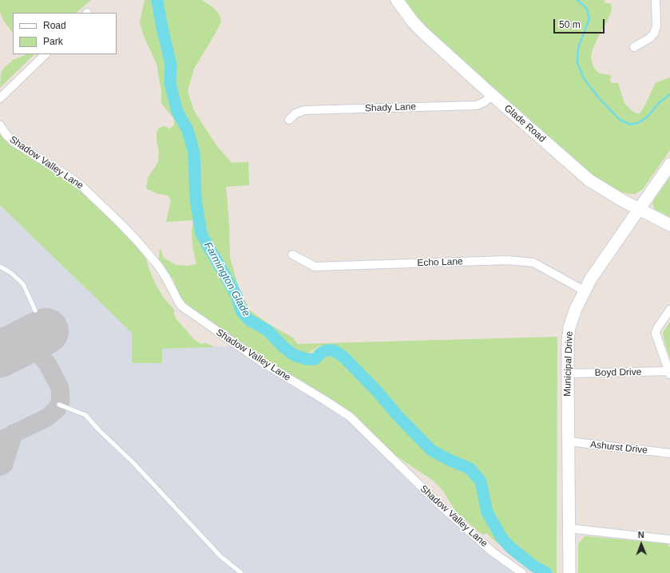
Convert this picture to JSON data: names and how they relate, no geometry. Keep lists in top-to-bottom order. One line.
{"streets":{"main road":["Glade Road","Municipal Drive"],"street":["Shady Lane","Shadow Valley Lane","Echo Lane","Boyd Drive","Ashurst Drive"]},"crossings":[["Shady Lane","Glade Road"],["Glade Road","Municipal Drive"],["Echo Lane","Municipal Drive"],["Municipal Drive","Boyd Drive"],["Municipal Drive","Ashurst Drive"]],"water":["Farmington Glade"],"legend":["Road","Park"],"scale_bar":"50 m","north":"top"}
